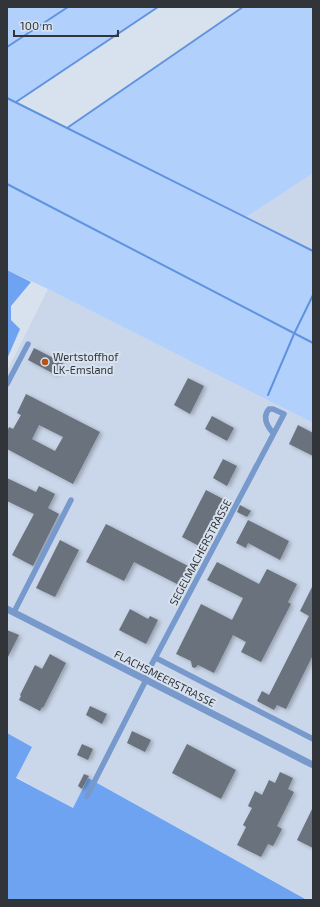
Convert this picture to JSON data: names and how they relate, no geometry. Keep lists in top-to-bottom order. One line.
{"streets":{"street":["SEGELMACHERSTRASSE","FLACHSMEERSTRASSE"]},"crossings":[["SEGELMACHERSTRASSE","FLACHSMEERSTRASSE"]],"places":["Wertstoffhof LK-Emsland"],"scale_bar":"100 m"}
